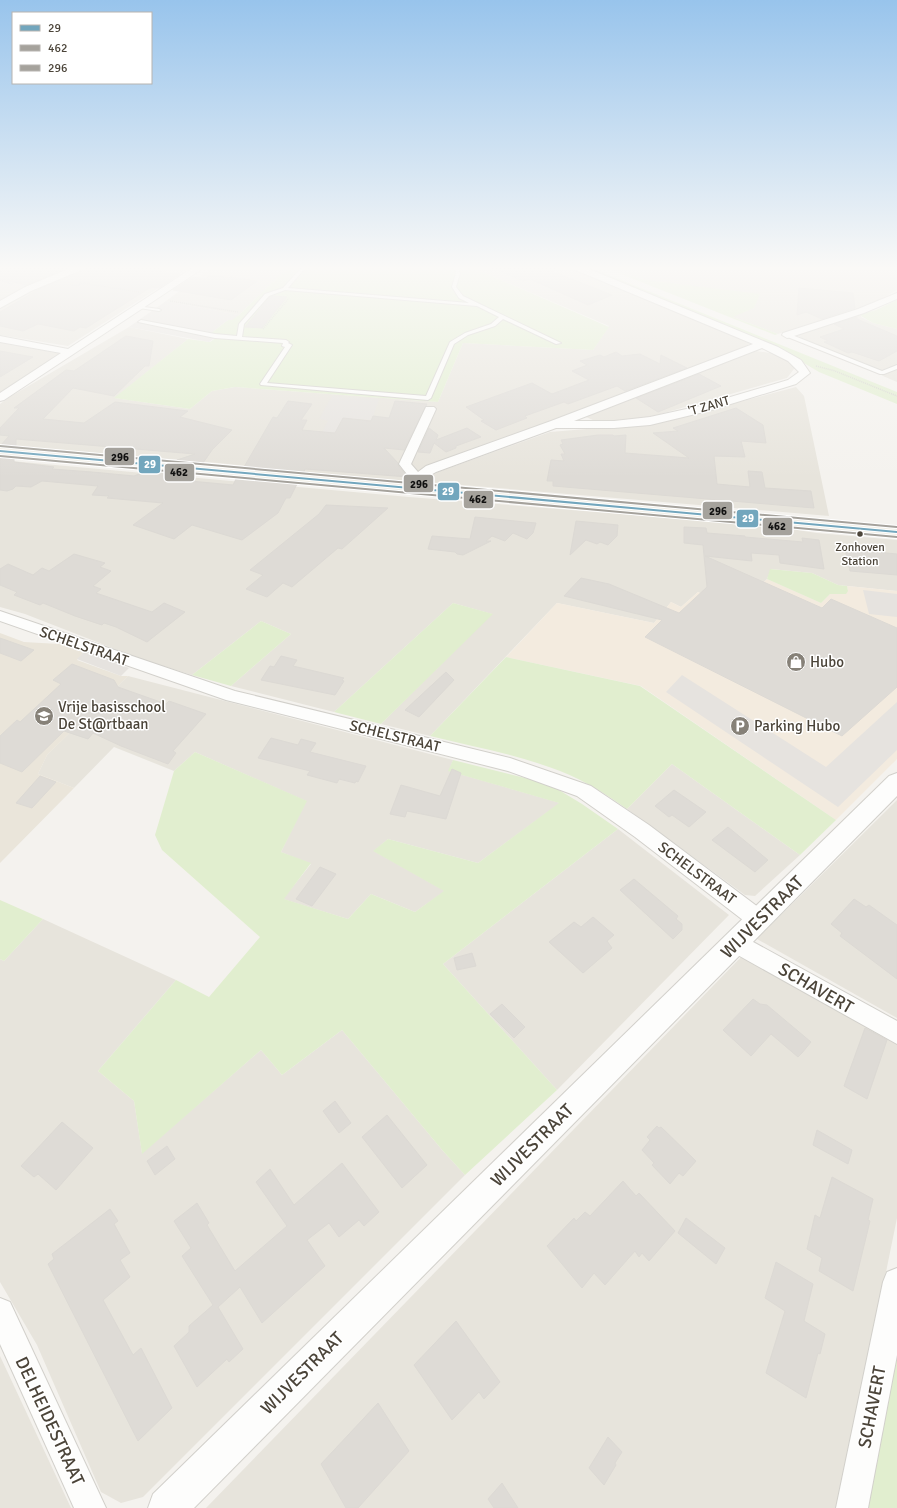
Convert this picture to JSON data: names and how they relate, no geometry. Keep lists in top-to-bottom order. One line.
{"streets":{"street":["'T ZANT","SCHELSTRAAT","WIJVESTRAAT","SCHAVERT","DELHEIDESTRAAT"]},"crossings":[["SCHELSTRAAT","WIJVESTRAAT"],["WIJVESTRAAT","SCHAVERT"]],"places":{"other":["Zonhoven Station"],"shop":["Hubo"],"school or university":["Vrije basisschool De St@rtbaan"],"parking":["Parking Hubo"]},"lines":["transit line 296","transit line 29","transit line 462"],"legend":["29","462","296"]}
